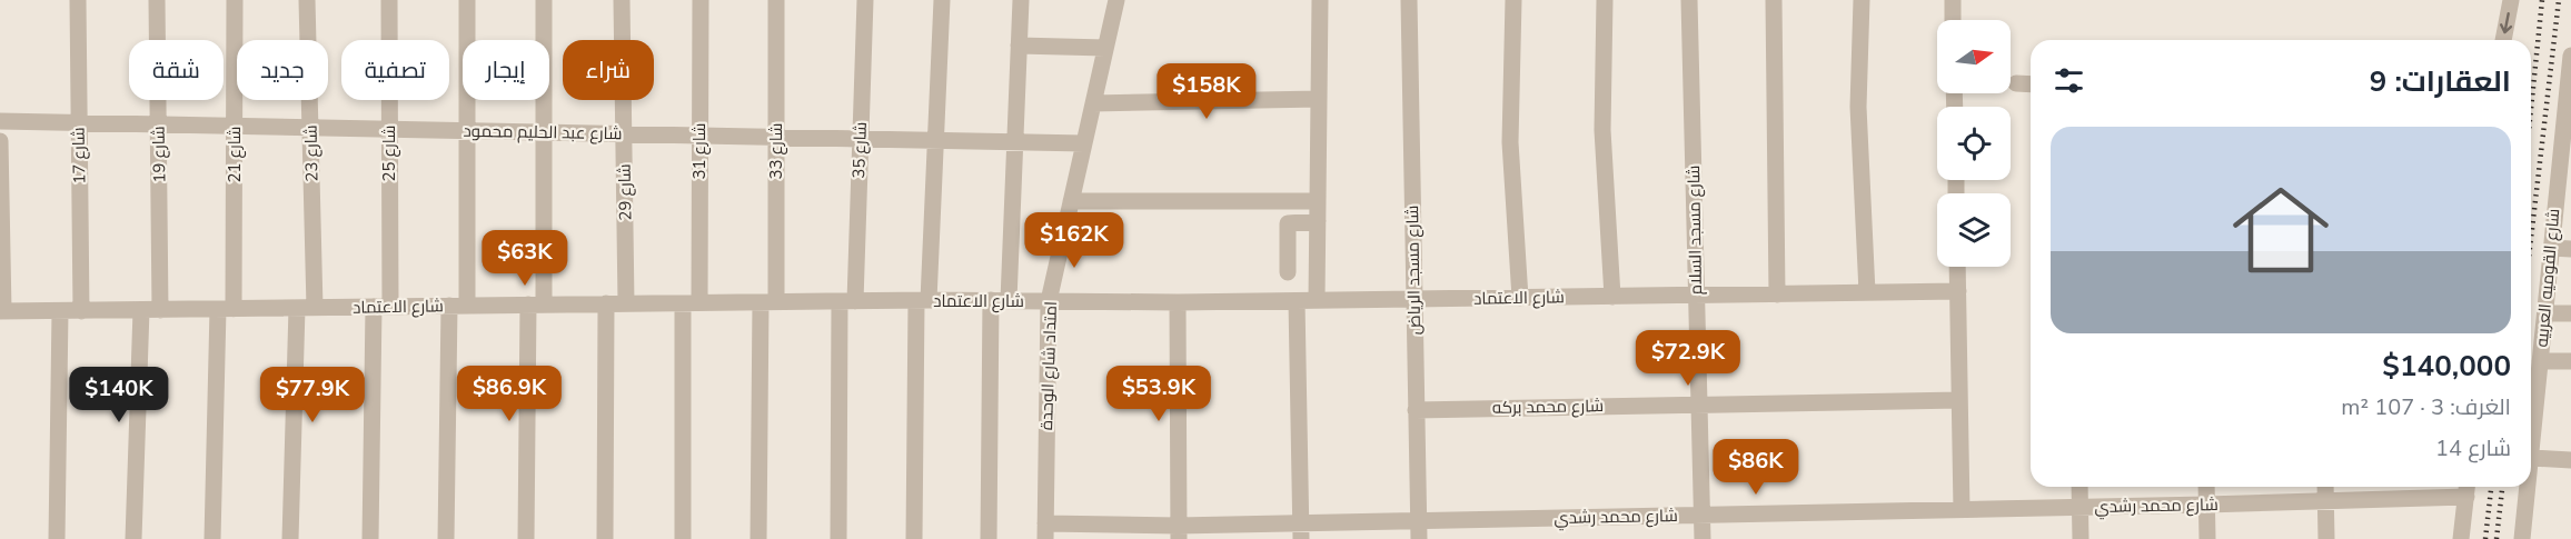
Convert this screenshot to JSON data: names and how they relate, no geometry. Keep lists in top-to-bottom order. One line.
{"streets":{"street":["شارع عبد الحليم محمود","شارع 35","شارع 31","شارع 33","شارع 23","شارع 25","شارع 19","شارع 21","شارع 17","شارع 29","شارع مسجد السلام","شارع مسجد الرياض","شارع القوميه العربيه","شارع الاعتماد","امتداد شارع الوحدة","شارع محمد بركه","شارع محمد رشدي"]},"crossings":[["شارع عبد الحليم محمود","شارع 35"],["شارع عبد الحليم محمود","شارع 31"],["شارع عبد الحليم محمود","شارع 33"],["شارع عبد الحليم محمود","شارع 23"],["شارع عبد الحليم محمود","شارع 25"],["شارع عبد الحليم محمود","شارع 19"],["شارع عبد الحليم محمود","شارع 21"],["شارع عبد الحليم محمود","شارع 17"],["شارع عبد الحليم محمود","شارع 29"],["شارع عبد الحليم محمود","امتداد شارع الوحدة"],["شارع 35","شارع الاعتماد"],["شارع 31","شارع الاعتماد"],["شارع 33","شارع الاعتماد"],["شارع 23","شارع الاعتماد"],["شارع 25","شارع الاعتماد"],["شارع 19","شارع الاعتماد"],["شارع 21","شارع الاعتماد"],["شارع 17","شارع الاعتماد"],["شارع 29","شارع الاعتماد"],["شارع مسجد السلام","شارع الاعتماد"],["شارع مسجد السلام","شارع محمد بركه"],["شارع مسجد السلام","شارع محمد رشدي"],["شارع مسجد الرياض","شارع الاعتماد"],["شارع مسجد الرياض","شارع محمد بركه"],["شارع مسجد الرياض","شارع محمد رشدي"],["شارع الاعتماد","امتداد شارع الوحدة"],["امتداد شارع الوحدة","شارع محمد رشدي"]],"north":"right","page":{"chip":["شراء","إيجار","تصفية","جديد","شقة"],"heading":"العقارات: 9","price":["$158K","$162K","$63K","$72.9K","$86.9K","$53.9K","$140K","$77.9K","$86K"],"list":[{"name":"$140,000","note":"الغرف: 3 · 107 m² · شارع 14"}]}}
